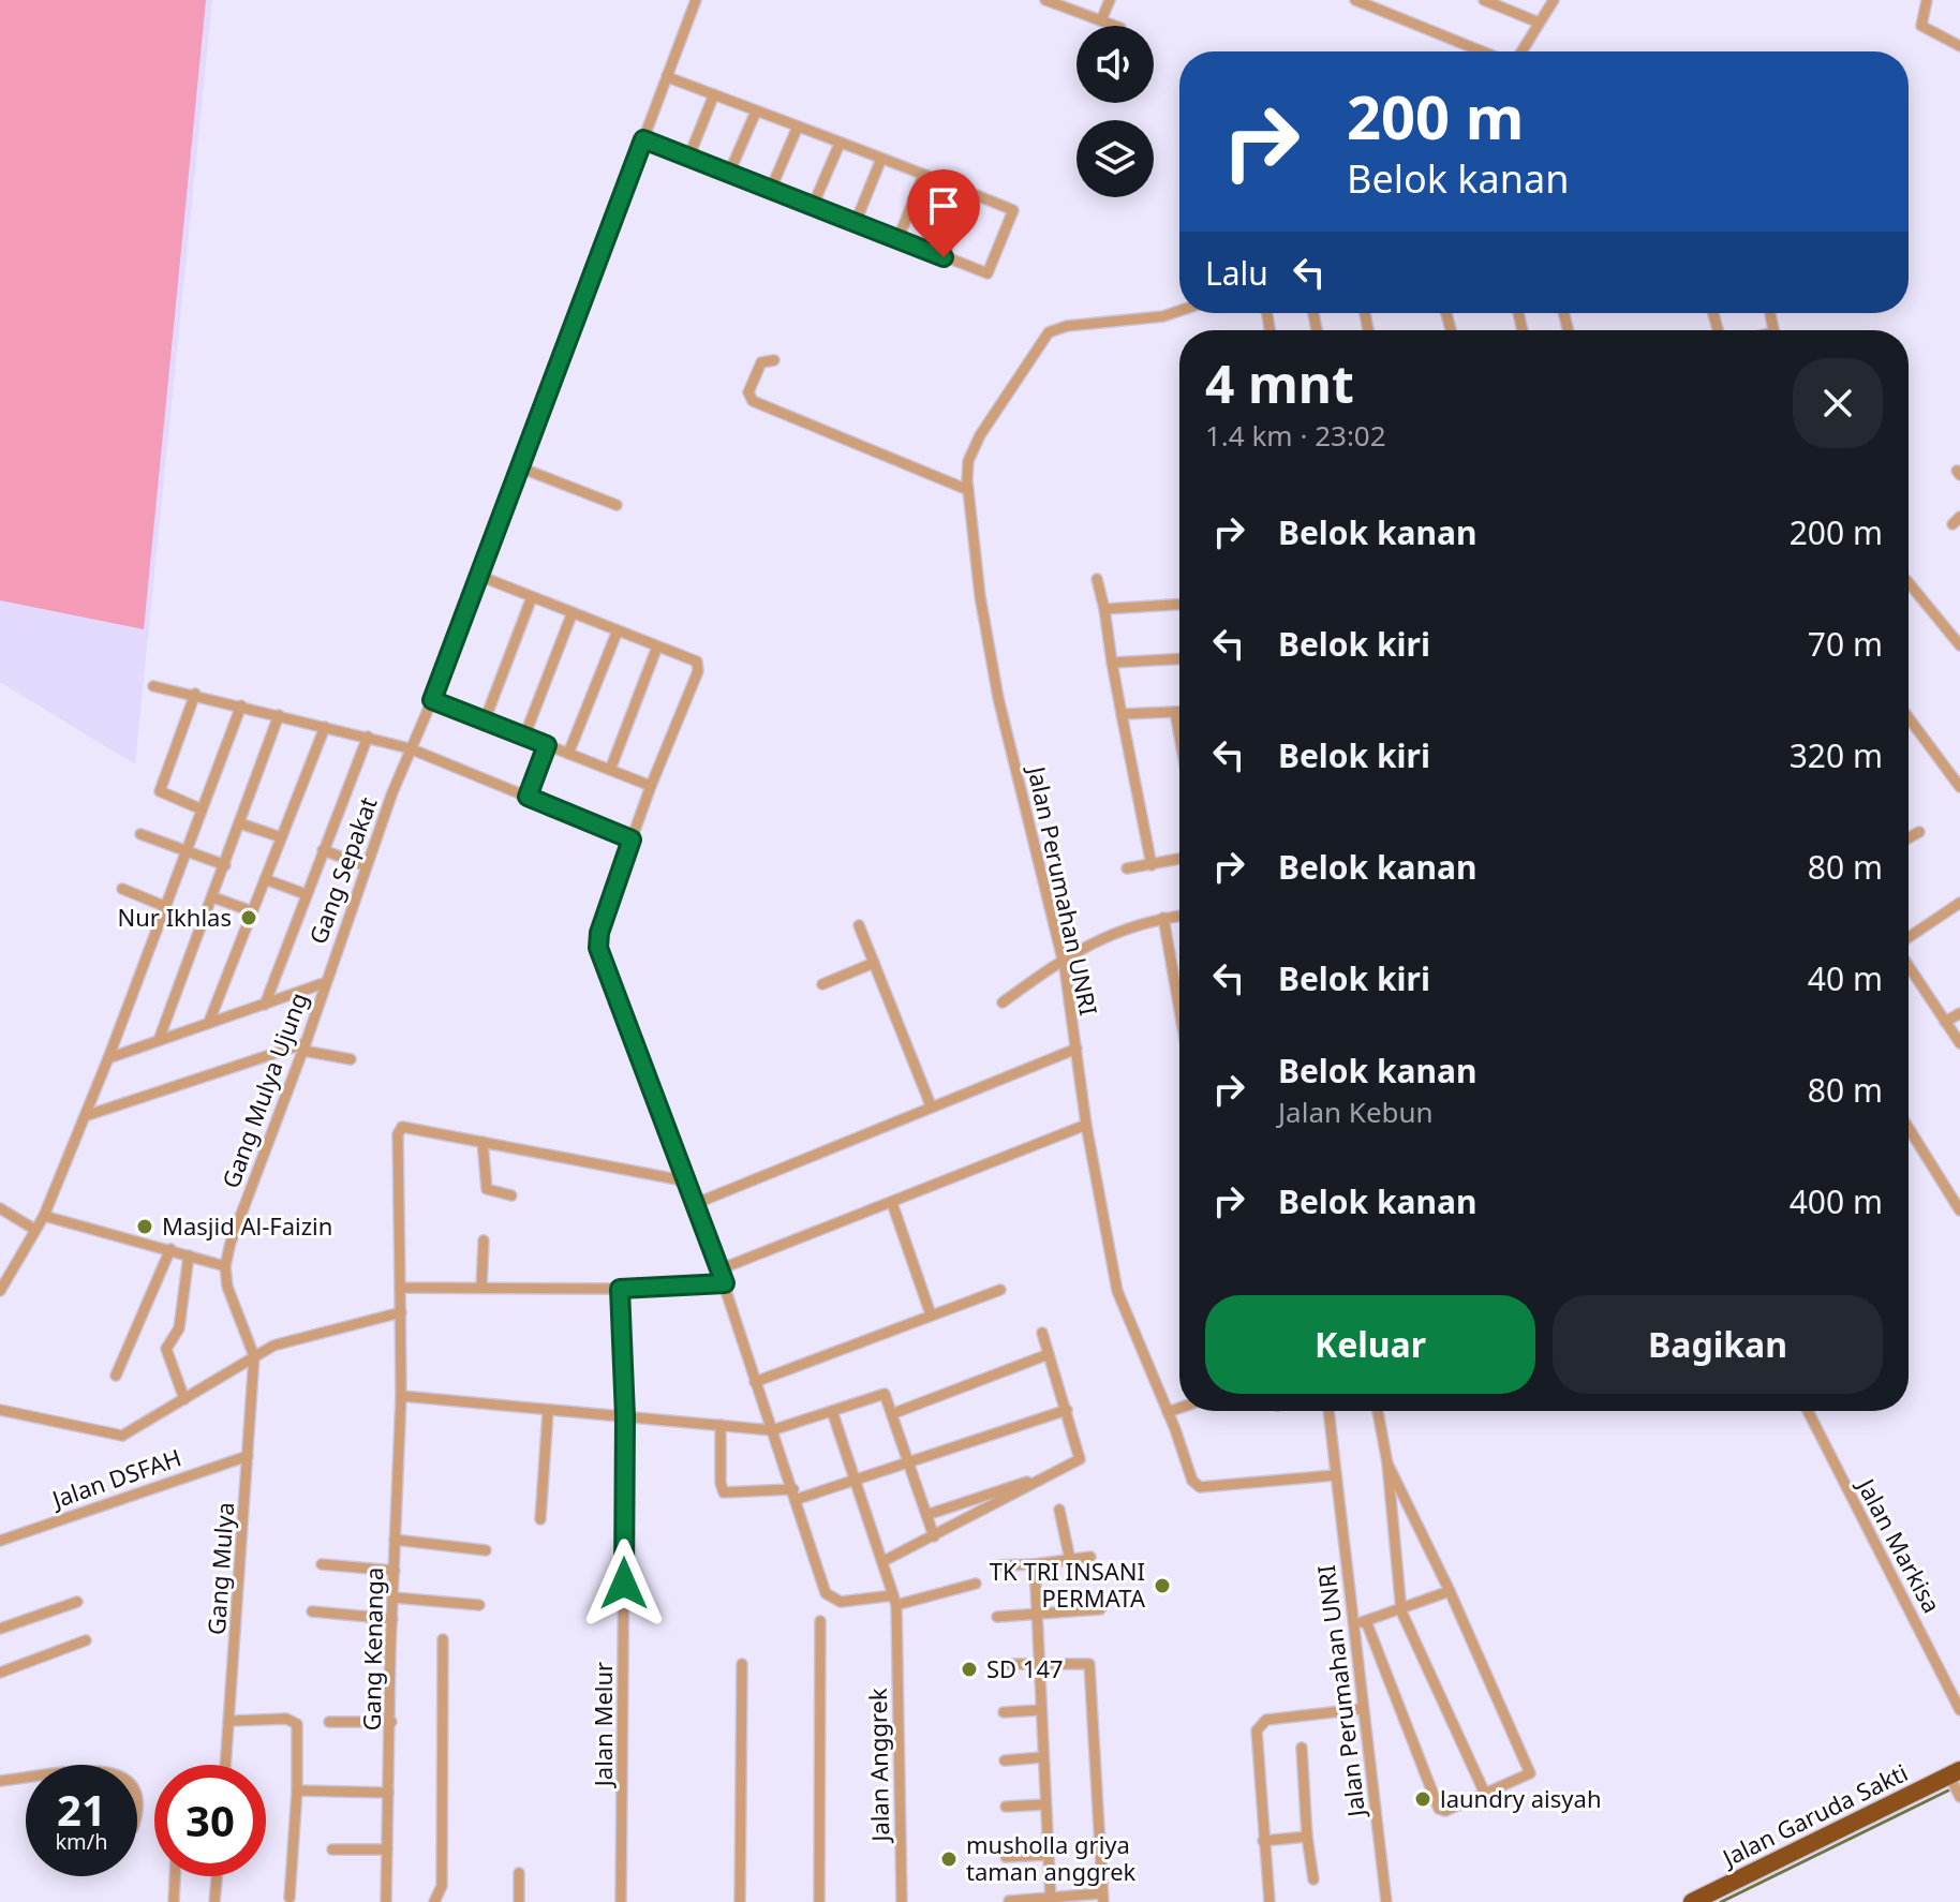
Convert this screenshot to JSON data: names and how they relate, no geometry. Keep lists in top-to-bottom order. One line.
{"streets":{"highway":["Jalan Garuda Sakti"],"street":["Gang Sepakat","Jalan Perumahan UNRI","Gang Mulya Ujung","Jalan DSFAH","Jalan Markisa","Gang Mulya","Gang Kenanga","Jalan Melur","Jalan Anggrek"]},"crossings":[["Gang Sepakat","Gang Mulya Ujung"],["Gang Mulya Ujung","Gang Mulya"],["Jalan DSFAH","Gang Mulya"]],"places":["Nur Ikhlas","Masjid Al-Faizin","TK TRI INSANI PERMATA","SD 147","laundry aisyah","musholla griya taman anggrek"],"page":{"turn":["200 m","Belok kanan"],"then":"Lalu","heading":["4 mnt","1.4 km · 23:02"],"list":[{"name":"Belok kanan","value":"200 m"},{"name":"Belok kiri","value":"70 m"},{"name":"Belok kiri","value":"320 m"},{"name":"Belok kanan","value":"80 m"},{"name":"Belok kiri","value":"40 m"},{"name":"Belok kanan","note":"Jalan Kebun","value":"80 m"},{"name":"Belok kanan","value":"400 m"}],"buttons":["Keluar","Bagikan"],"speed":"21 km/h","limit":"30"}}
